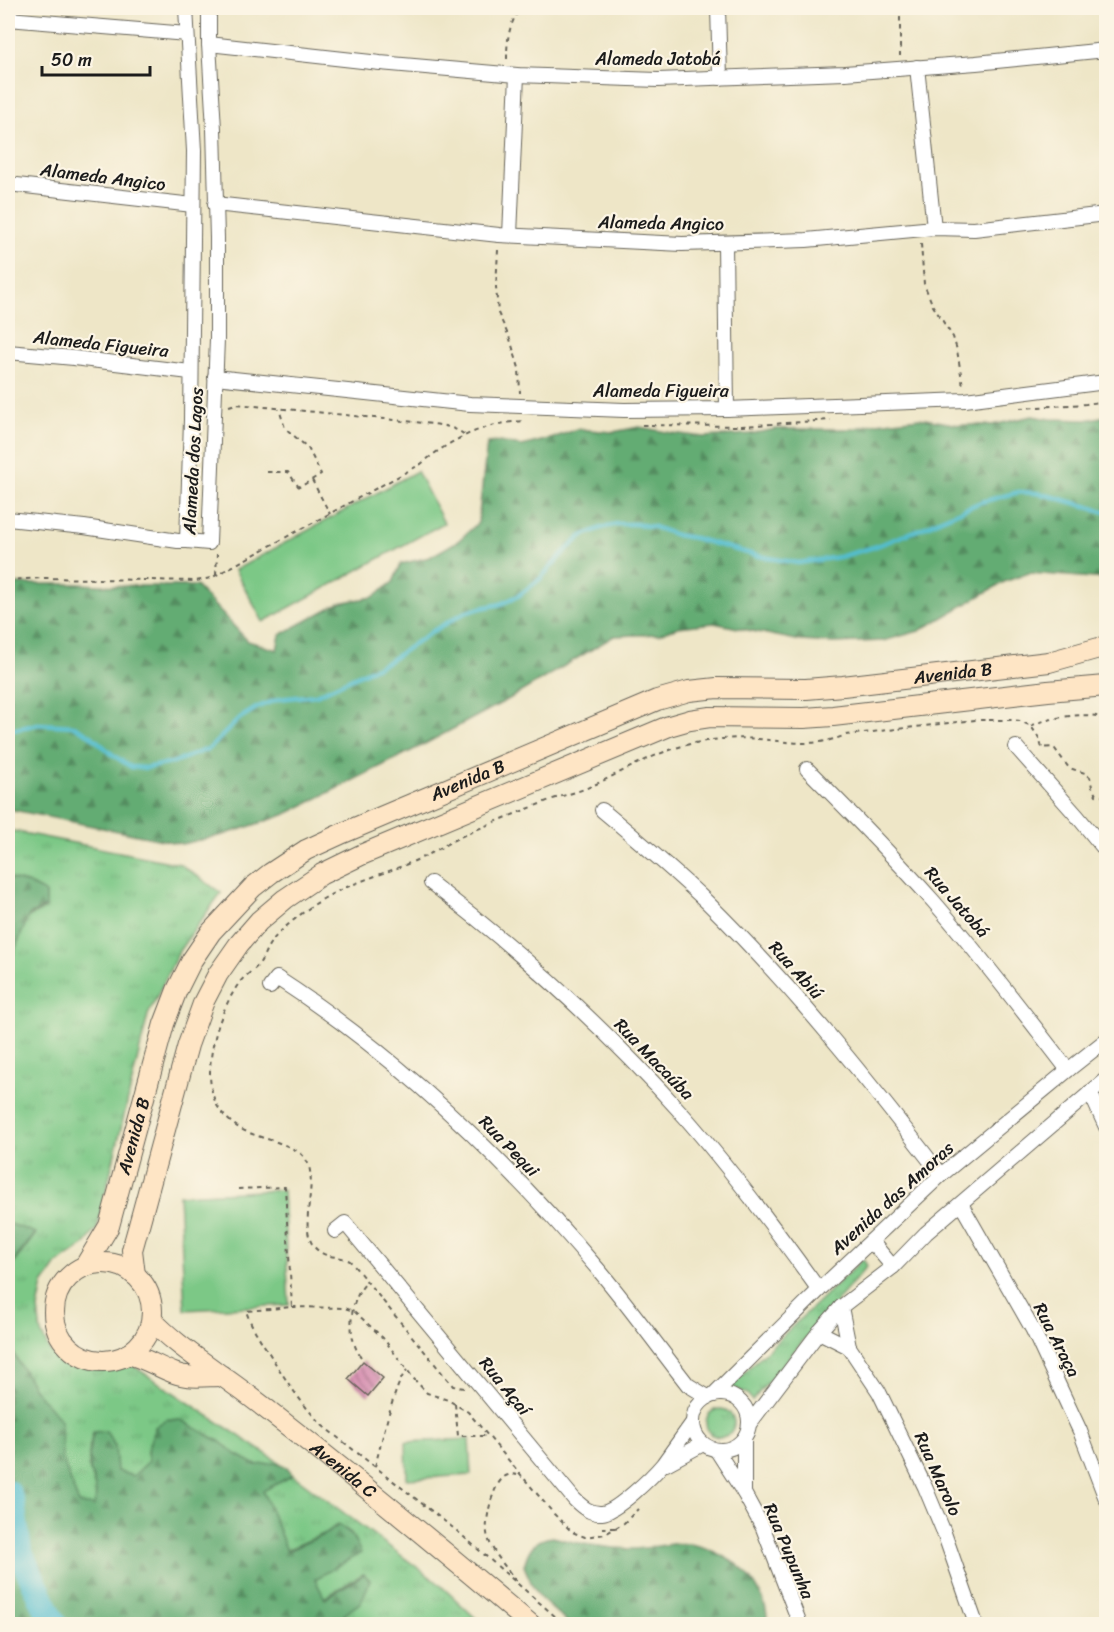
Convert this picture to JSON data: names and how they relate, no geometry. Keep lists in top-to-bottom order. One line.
{"streets":{"street":["Alameda Jatobá","Alameda Angico","Alameda Figueira","Alameda dos Lagos","Avenida B","Rua Jatobá","Rua Abiú","Rua Macaúba","Rua Pequi","Avenida das Amoras","Rua Araça","Rua Açaí","Avenida C","Rua Marolo","Rua Pupunha"]},"crossings":[["Alameda Jatobá","Alameda dos Lagos"],["Alameda Angico","Alameda dos Lagos"],["Alameda Figueira","Alameda dos Lagos"],["Avenida B","Avenida C"],["Rua Jatobá","Avenida das Amoras"],["Rua Abiú","Avenida das Amoras"],["Rua Macaúba","Avenida das Amoras"],["Rua Pequi","Avenida das Amoras"],["Rua Pequi","Rua Açaí"],["Rua Pequi","Rua Pupunha"],["Avenida das Amoras","Rua Açaí"],["Avenida das Amoras","Rua Pupunha"],["Rua Açaí","Rua Pupunha"]],"scale_bar":"50 m"}
